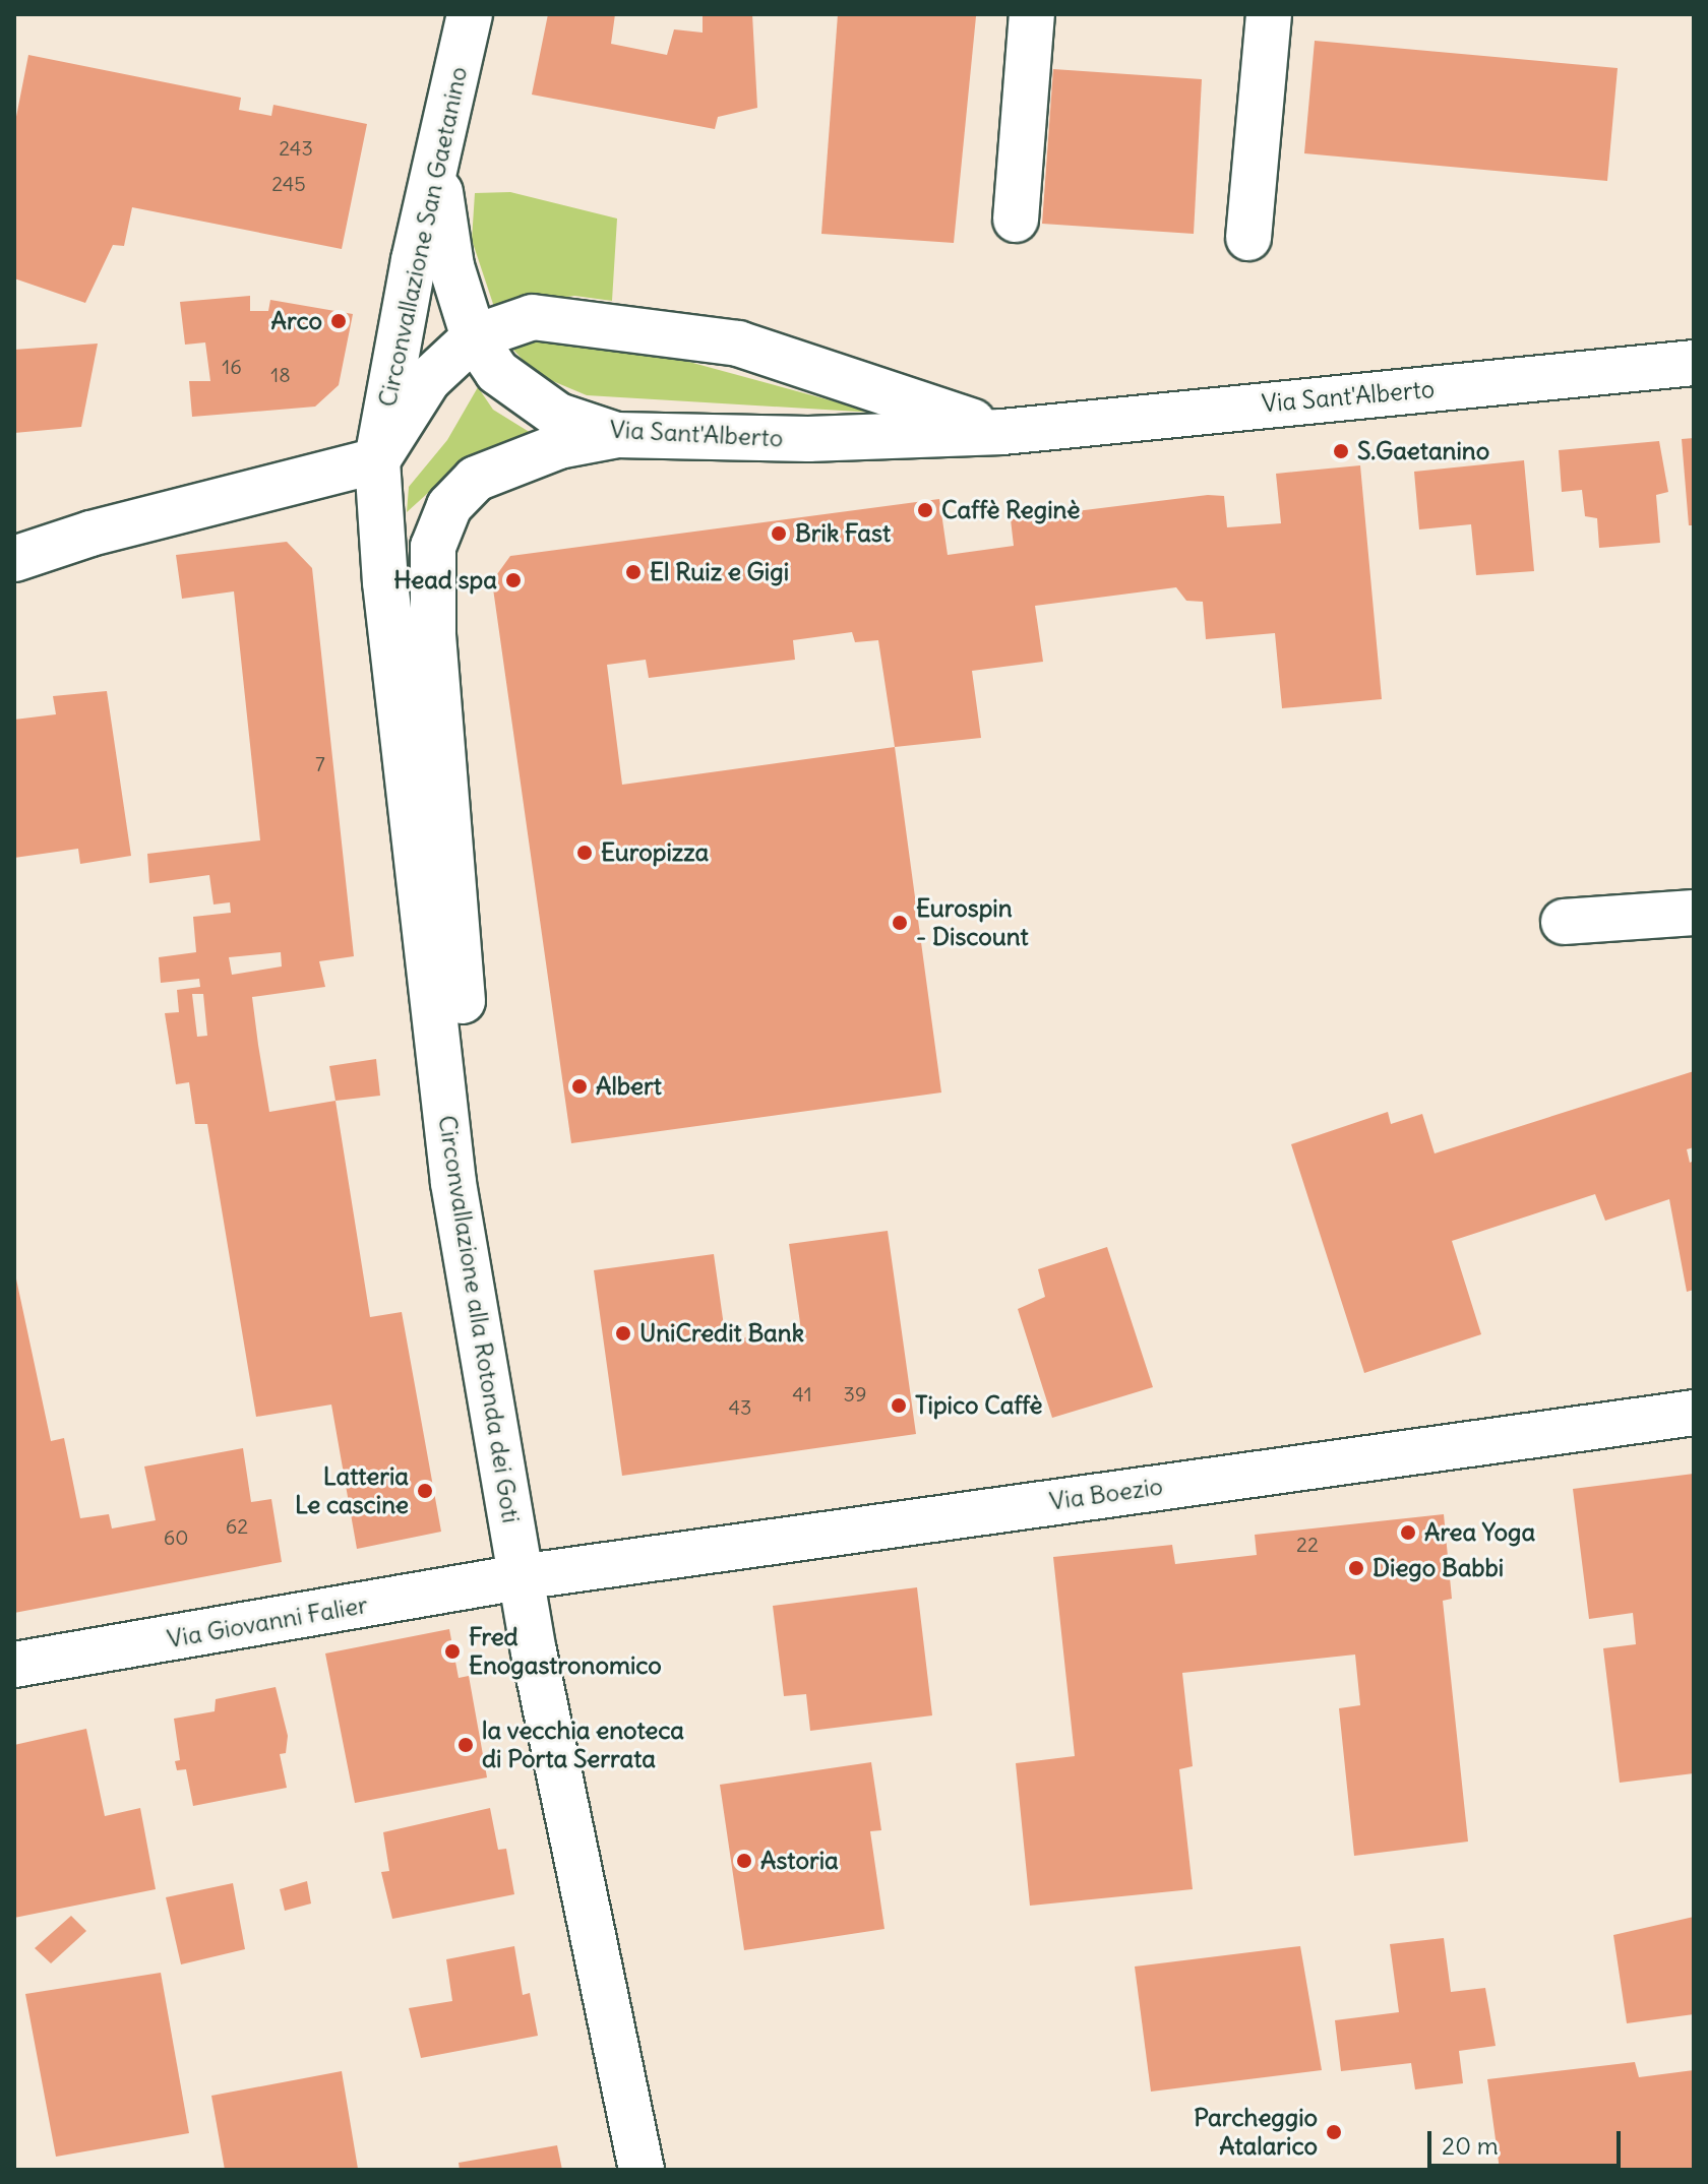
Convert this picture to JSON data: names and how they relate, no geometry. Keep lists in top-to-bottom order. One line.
{"streets":{"street":["Circonvallazione San Gaetanino","Via Sant'Alberto","Circonvallazione alla Rotonda dei Goti","Via Boezio","Via Giovanni Falier"]},"crossings":[["Circonvallazione San Gaetanino","Via Sant'Alberto"],["Circonvallazione San Gaetanino","Circonvallazione alla Rotonda dei Goti"],["Via Sant'Alberto","Circonvallazione alla Rotonda dei Goti"],["Circonvallazione alla Rotonda dei Goti","Via Boezio"],["Circonvallazione alla Rotonda dei Goti","Via Giovanni Falier"],["Via Boezio","Via Giovanni Falier"]],"places":["Arco","S.Gaetanino","Caffè Reginè","Brik Fast","El Ruiz e Gigi","Head spa","Europizza","Eurospin - Discount","Albert","UniCredit Bank","Tipico Caffè","Latteria Le cascine","Area Yoga","Diego Babbi","Fred Enogastronomico","la vecchia enoteca di Porta Serrata","Astoria","Parcheggio Atalarico"],"house_numbers":["243","245","16","18","7","41","39","43","62","60","22"],"scale_bar":"20 m"}
